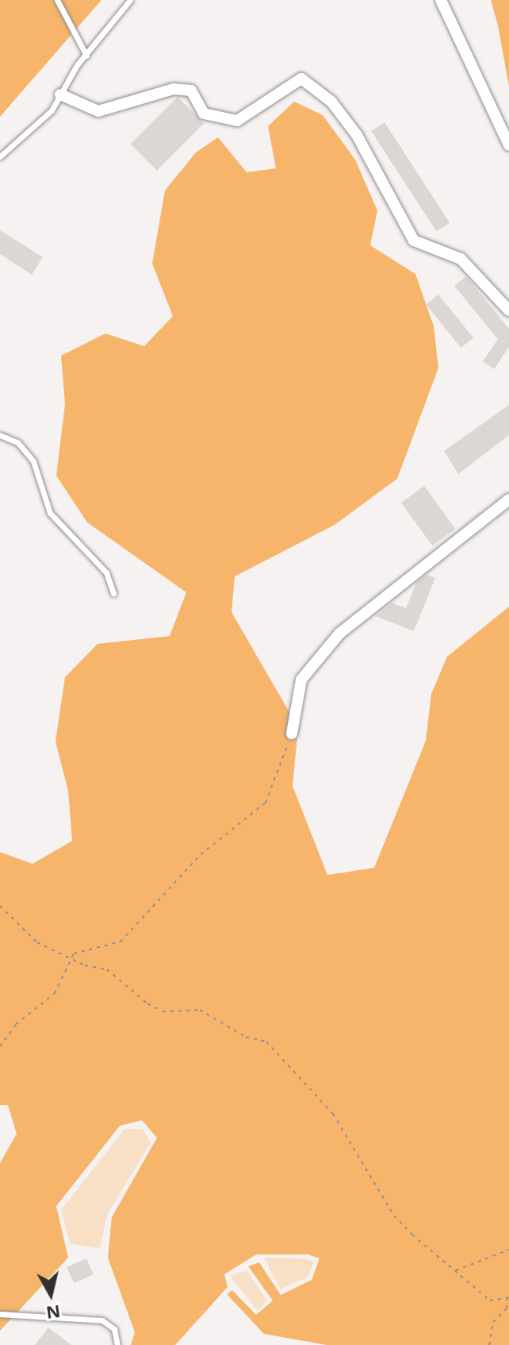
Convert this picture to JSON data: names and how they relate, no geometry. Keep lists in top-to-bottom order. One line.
{"north":"bottom"}
